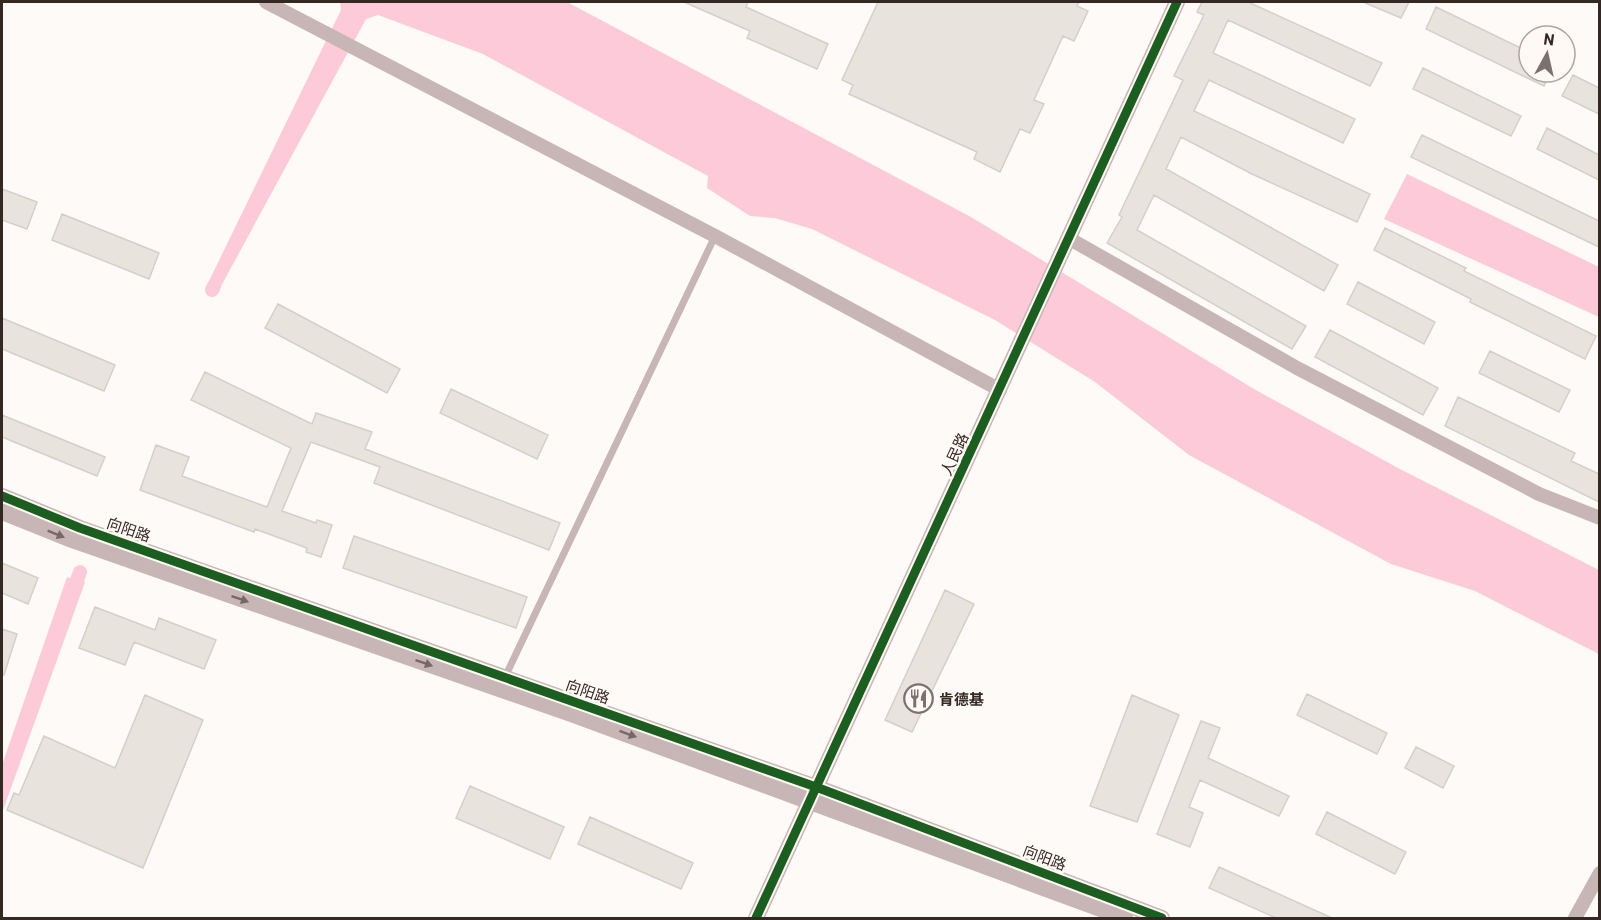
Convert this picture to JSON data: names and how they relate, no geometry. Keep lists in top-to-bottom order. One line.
{"streets":{"street":["人民路","向阳路"]},"crossings":[["人民路","向阳路"]],"places":{"restaurant":["肯德基"]},"north":"top"}
